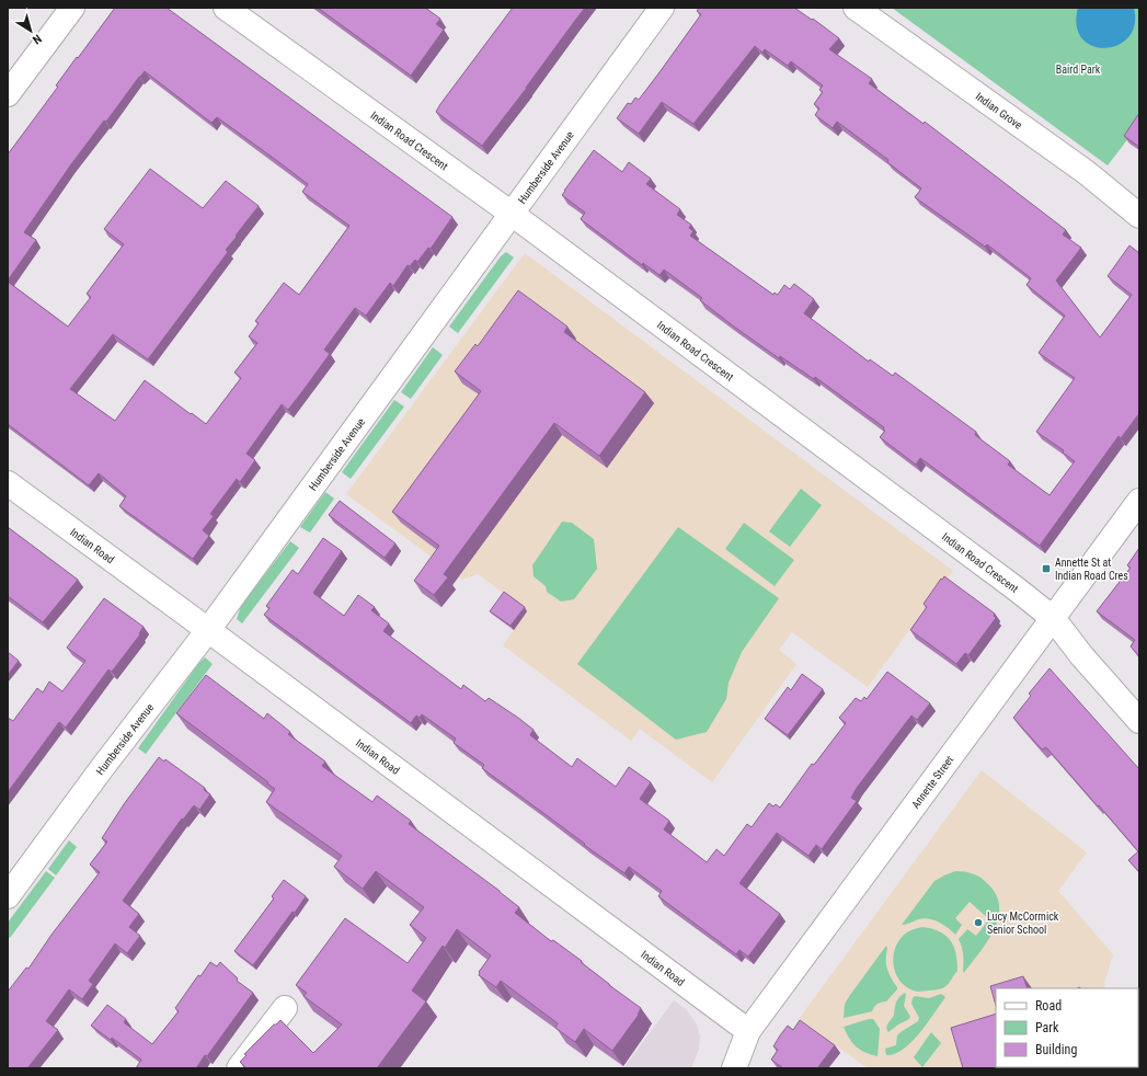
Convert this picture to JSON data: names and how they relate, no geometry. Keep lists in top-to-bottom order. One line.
{"streets":{"street":["Indian Grove","Indian Road Crescent","Humberside Avenue","Indian Road","Annette Street"]},"crossings":[["Indian Road Crescent","Humberside Avenue"],["Indian Road Crescent","Annette Street"],["Humberside Avenue","Indian Road"],["Indian Road","Annette Street"]],"parks":["Baird Park"],"places":{"transit":["Annette St at Indian Road Cres"],"other":["Lucy McCormick Senior School"]},"legend":["Road","Park","Building"],"north":"bottom right"}
